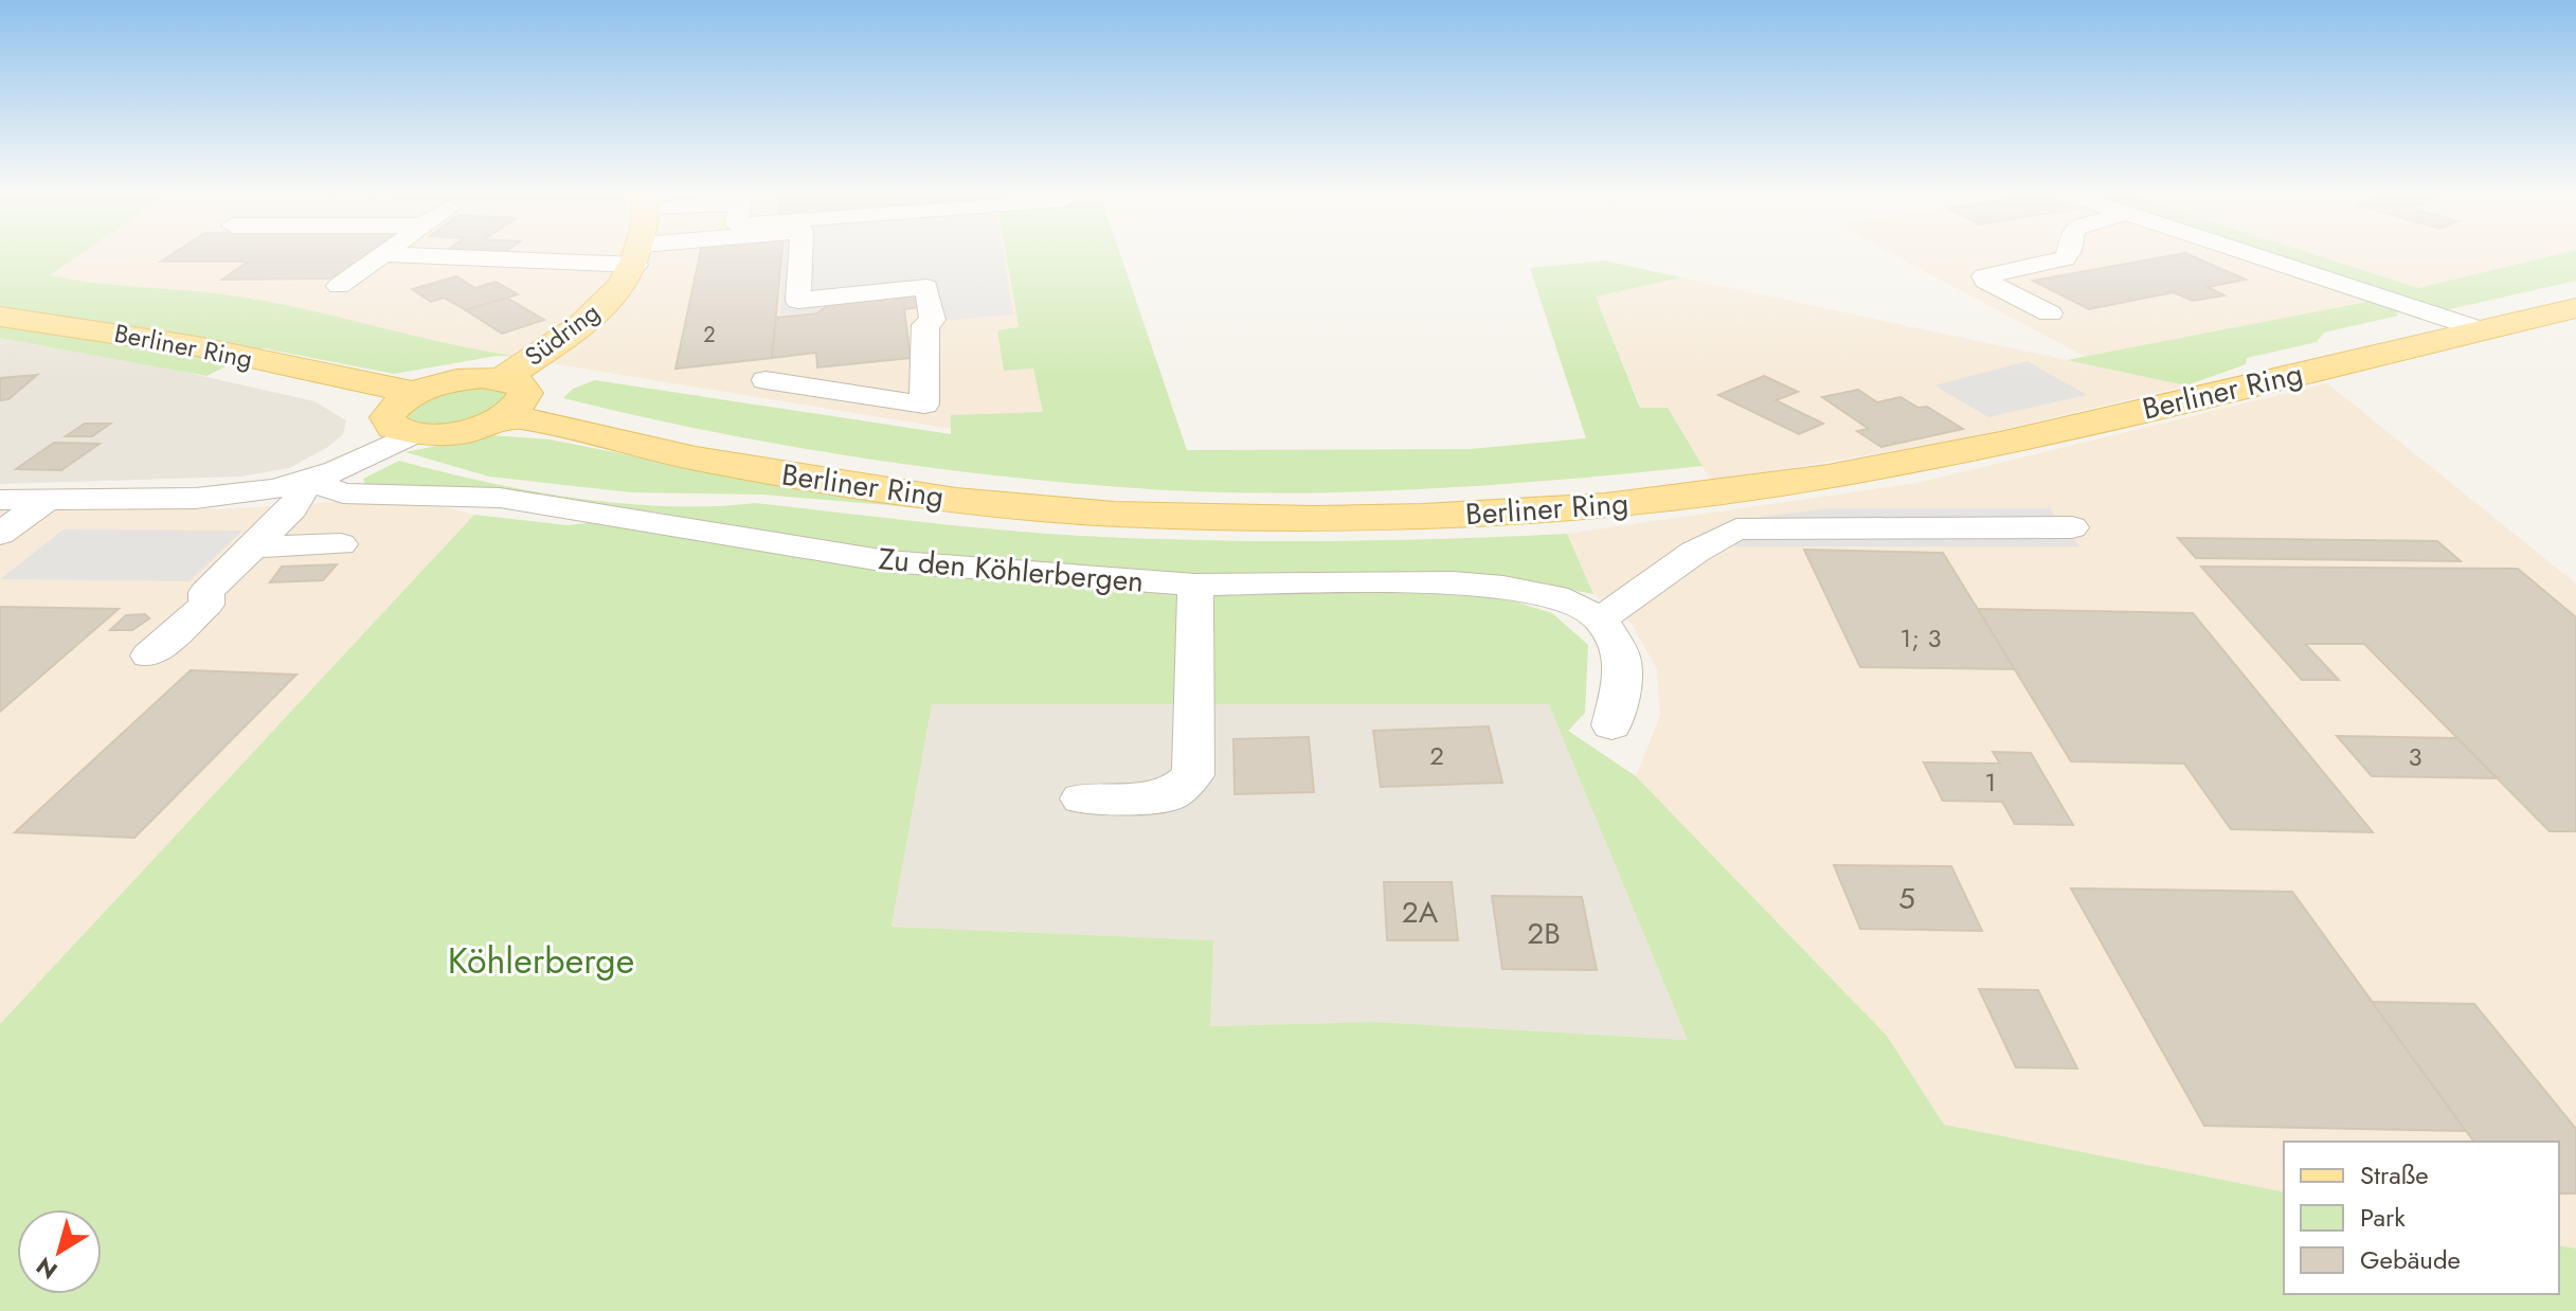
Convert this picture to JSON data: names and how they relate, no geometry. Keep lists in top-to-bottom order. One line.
{"streets":{"main road":["Südring","Berliner Ring"],"street":["Zu den Köhlerbergen"]},"crossings":[["Südring","Berliner Ring"]],"parks":["Köhlerberge"],"house_numbers":["2","1; 3","2","3","1","5","2A","2B"],"legend":["Straße","Park","Gebäude"],"north":"bottom left"}
